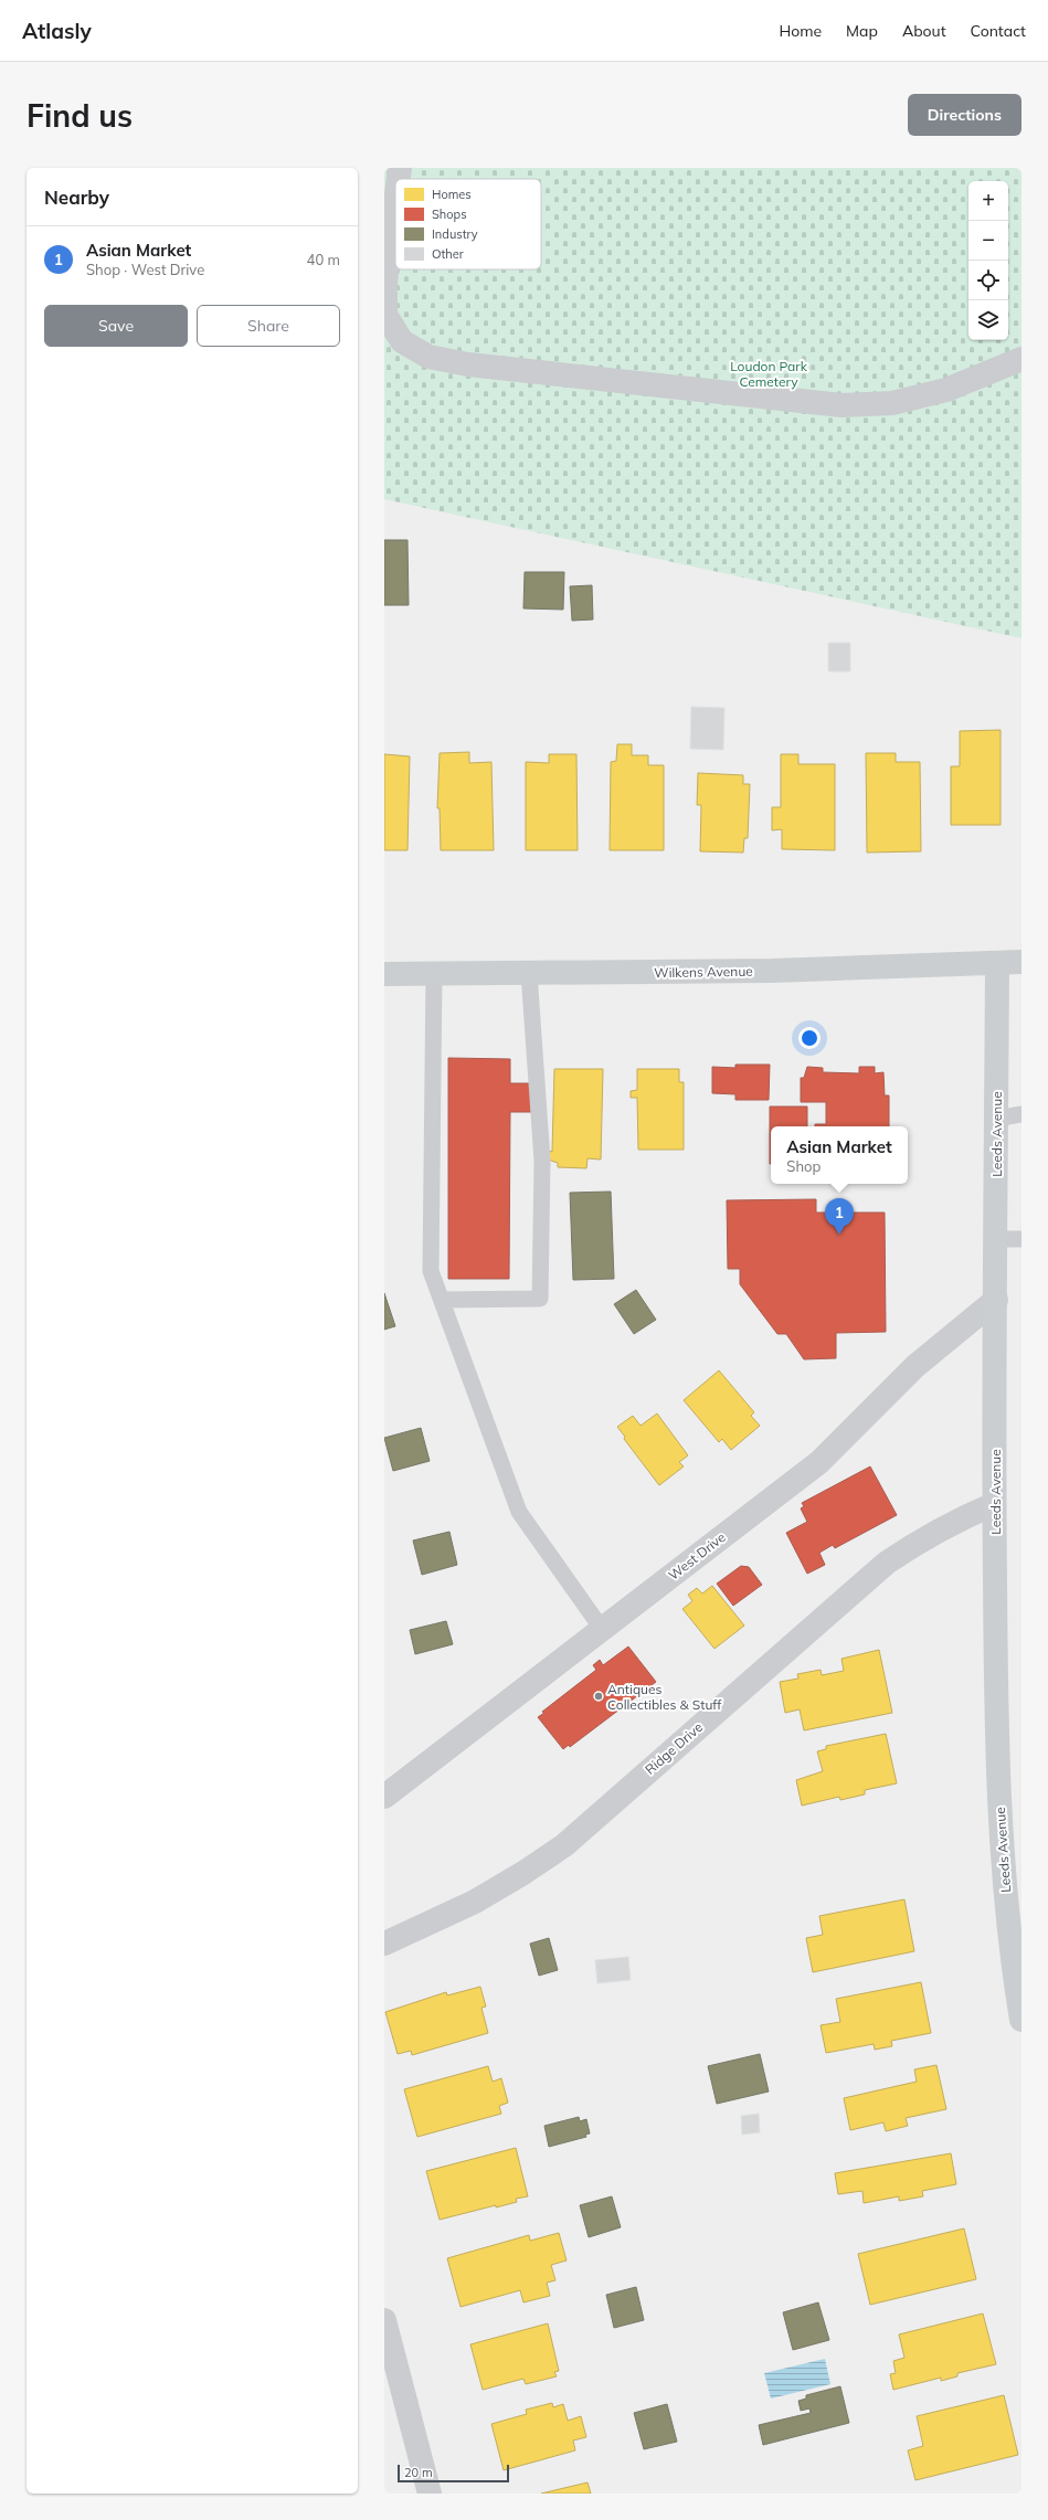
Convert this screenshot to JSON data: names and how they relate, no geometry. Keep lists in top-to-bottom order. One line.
{"streets":{"street":["Wilkens Avenue","Leeds Avenue","West Drive","Ridge Drive"]},"crossings":[["Wilkens Avenue","Leeds Avenue"],["Leeds Avenue","West Drive"],["Leeds Avenue","Ridge Drive"]],"parks":["Loudon Park Cemetery"],"places":["Antiques Collectibles & Stuff"],"legend":["Homes","Shops","Industry","Other"],"scale_bar":"20 m","page":{"header":"Atlasly","nav":["Home","Map","About","Contact"],"buttons":["Directions",["Save","Share"]],"title":"Find us","heading":"Nearby","map_buttons":["+","−"],"list":[{"mark":"1","name":"Asian Market","note":"Shop · West Drive","value":"40 m"}],"popup":["Asian Market","Shop"],"pins":"1","scale":"20 m"}}
